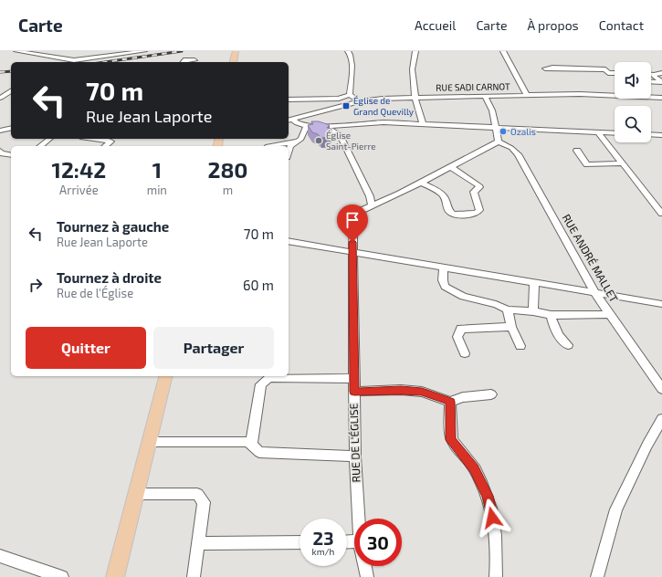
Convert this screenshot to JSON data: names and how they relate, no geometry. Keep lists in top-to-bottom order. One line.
{"streets":{"street":["RUE SADI CARNOT","RUE ANDRÉ MALLET","RUE DE L'ÉGLISE"]},"places":{"transit":["Église de Grand Quevilly"],"other":["Ozalis","Église Saint-Pierre"]},"page":{"header":"Carte","nav":["Accueil","Carte","À propos","Contact"],"turn":["70 m","Rue Jean Laporte"],"eta":["12:42","Arrivée","1","min","280","m"],"list":[{"name":"Tournez à gauche","note":"Rue Jean Laporte","value":"70 m"},{"name":"Tournez à droite","note":"Rue de l'Église","value":"60 m"}],"buttons":["Quitter","Partager"],"speed":"23 km/h","limit":"30"}}
